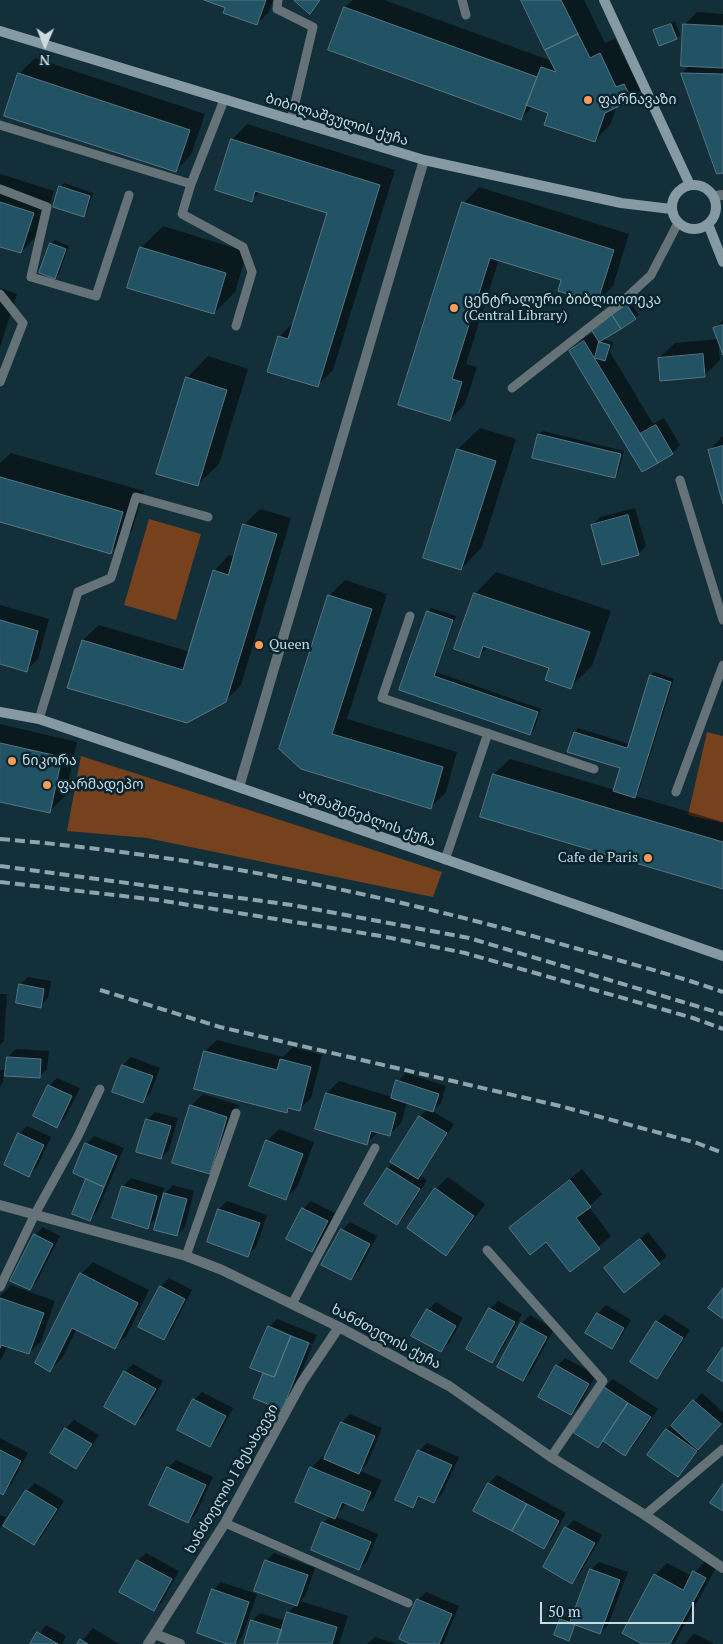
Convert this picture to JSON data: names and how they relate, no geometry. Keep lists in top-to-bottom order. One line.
{"streets":{"street":["ბიბილაშვულის ქუჩა","აღმაშენებლის ქუჩა","ხანძთელის ქუჩა","ხანძთელის I შესახვევი"]},"crossings":[["ხანძთელის ქუჩა","ხანძთელის I შესახვევი"]],"places":["ფარნავაზი","ცენტრალური ბიბლიოთეკა (Central Library)","Queen","ნიკორა","ფარმადეპო","Cafe de Paris"],"scale_bar":"50 m","north":"bottom"}
